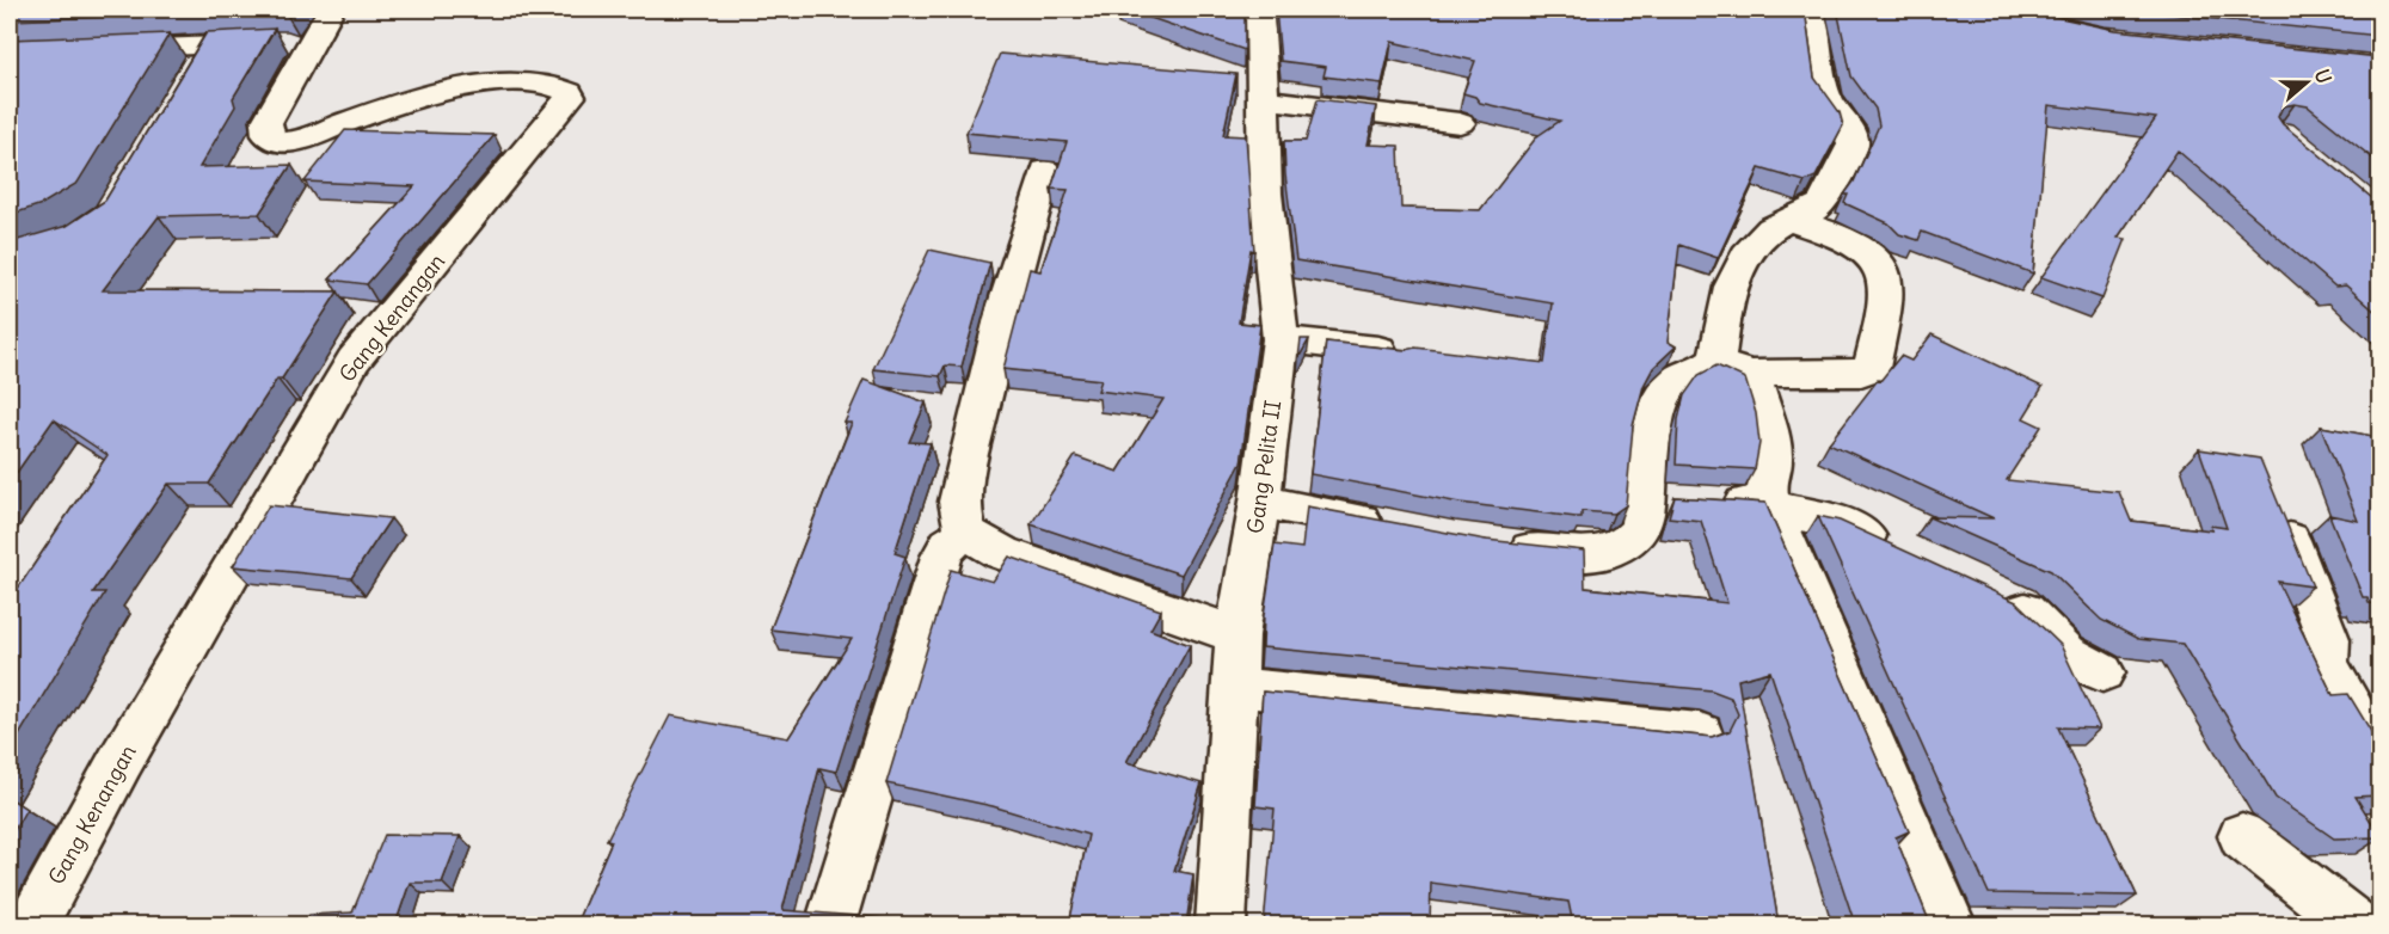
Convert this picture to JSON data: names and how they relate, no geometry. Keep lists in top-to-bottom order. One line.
{"streets":{"street":["Gang Kenangan","Gang Pelita II"]},"north":"right"}
